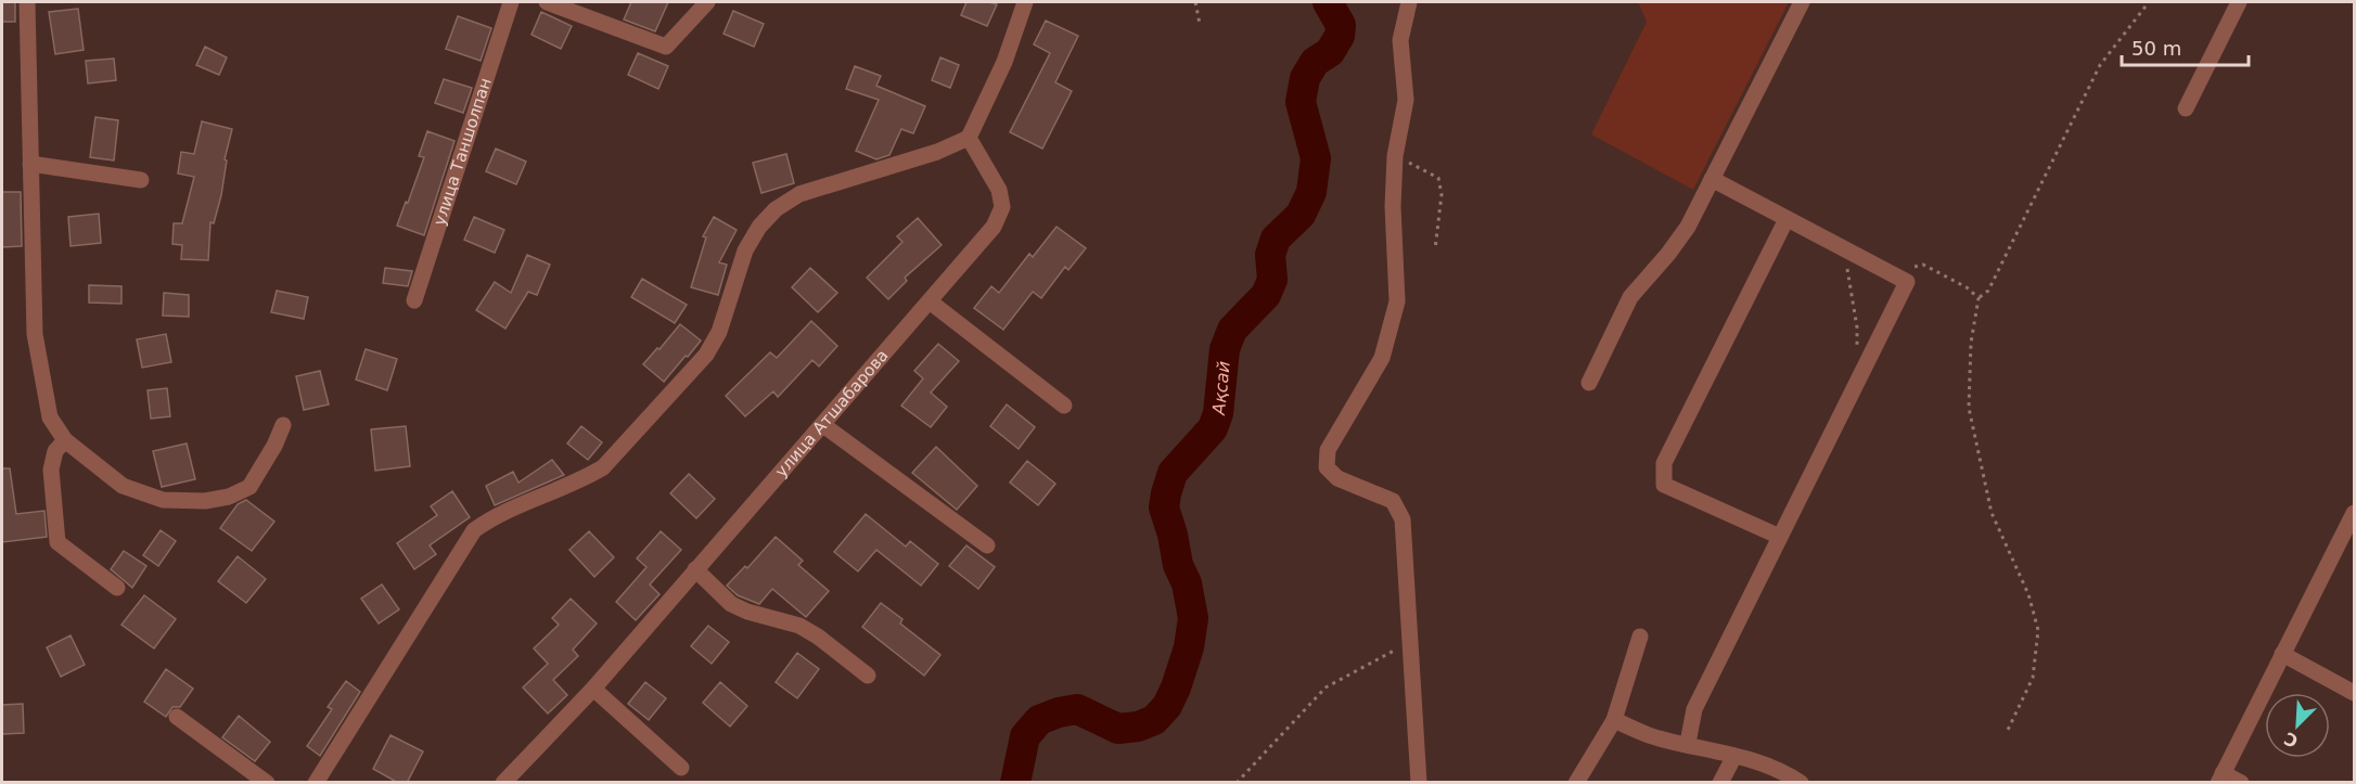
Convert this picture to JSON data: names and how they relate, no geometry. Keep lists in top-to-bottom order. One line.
{"streets":{"street":["улица Таншолпан","улица Атшабарова"]},"water":["Ақсай"],"scale_bar":"50 m","north":"bottom left"}
